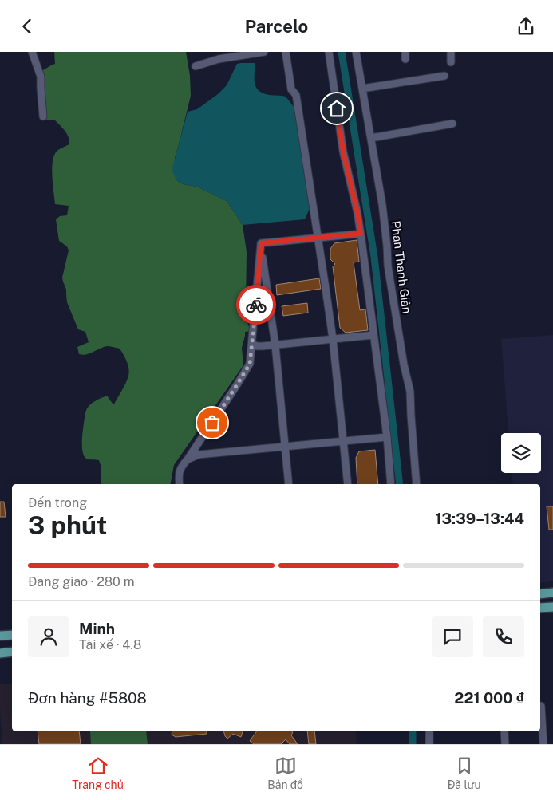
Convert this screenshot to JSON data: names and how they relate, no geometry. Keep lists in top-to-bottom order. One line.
{"streets":{"street":["Phan Thanh Giản"]},"page":{"header":"Parcelo","heading":["3 phút","Đến trong","13:39–13:44"],"panel":["Minh","Tài xế · 4.8","Đơn hàng #5808","221 000 ₫"],"bar":"Đang giao · 280 m","tabs":["Trang chủ","Bản đồ","Đã lưu"]}}
